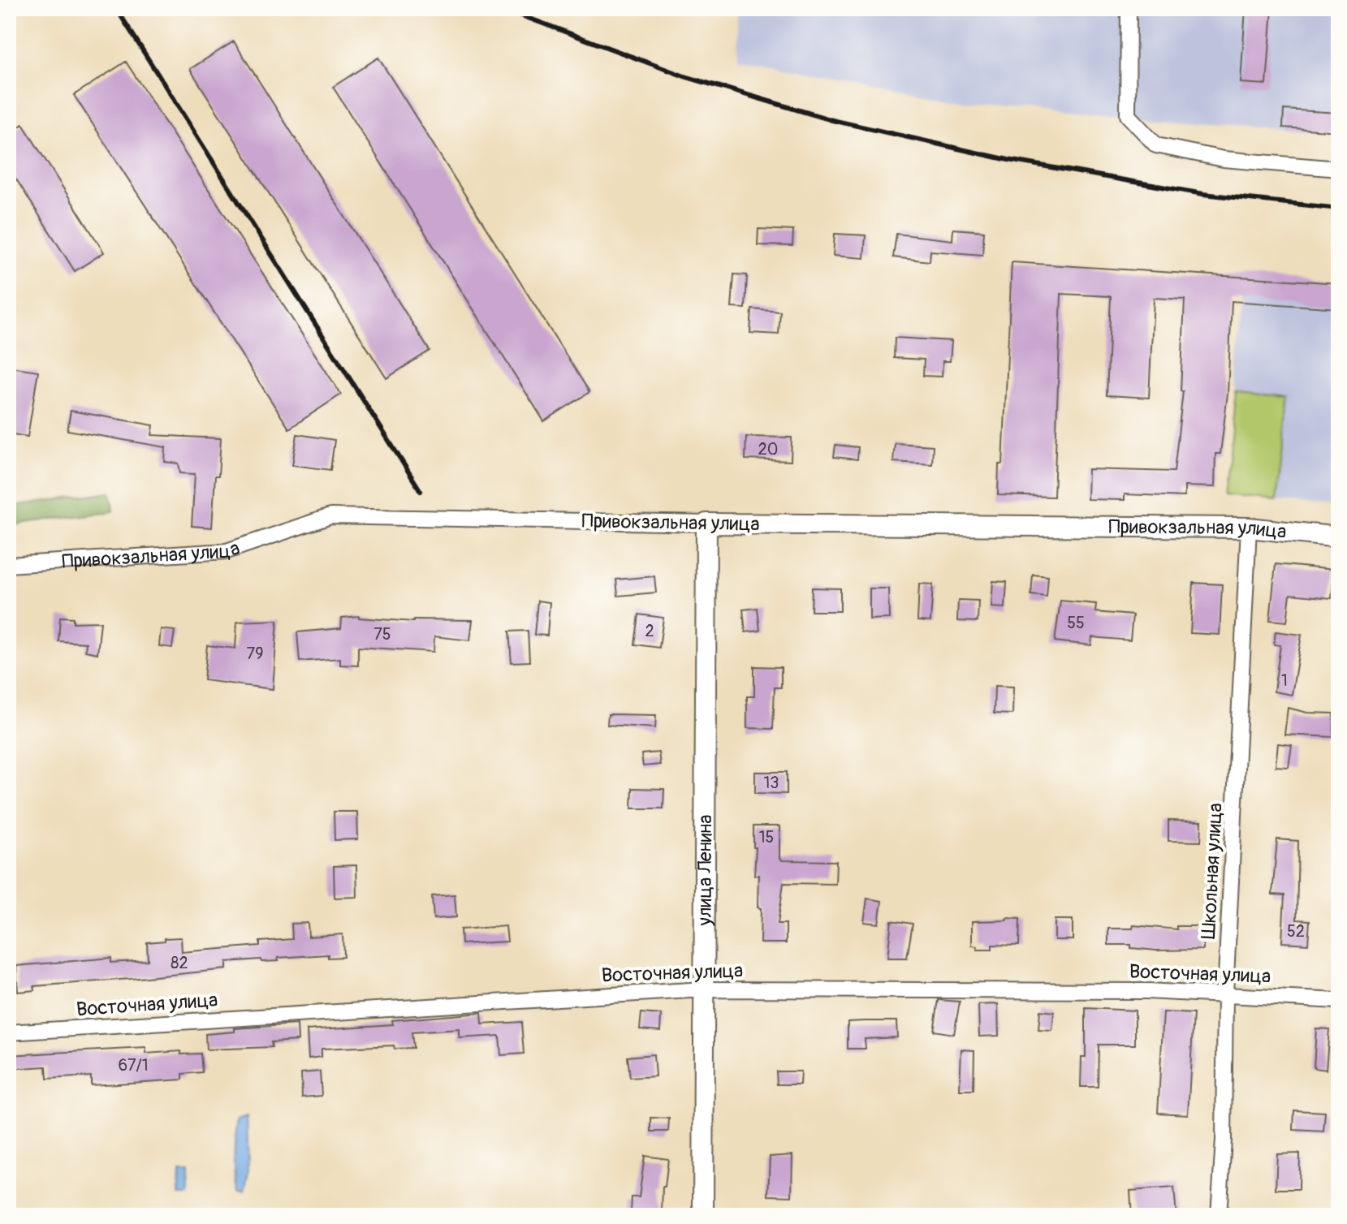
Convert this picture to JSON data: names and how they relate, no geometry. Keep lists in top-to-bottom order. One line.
{"streets":{"street":["Привокзальная улица","улица Ленина","Школьная улица","Восточная улица"]},"crossings":[["Привокзальная улица","улица Ленина"],["Привокзальная улица","Школьная улица"],["улица Ленина","Восточная улица"],["Школьная улица","Восточная улица"]],"house_numbers":["20","55","2","75","79","1","13","15","52","82","67/1"]}
